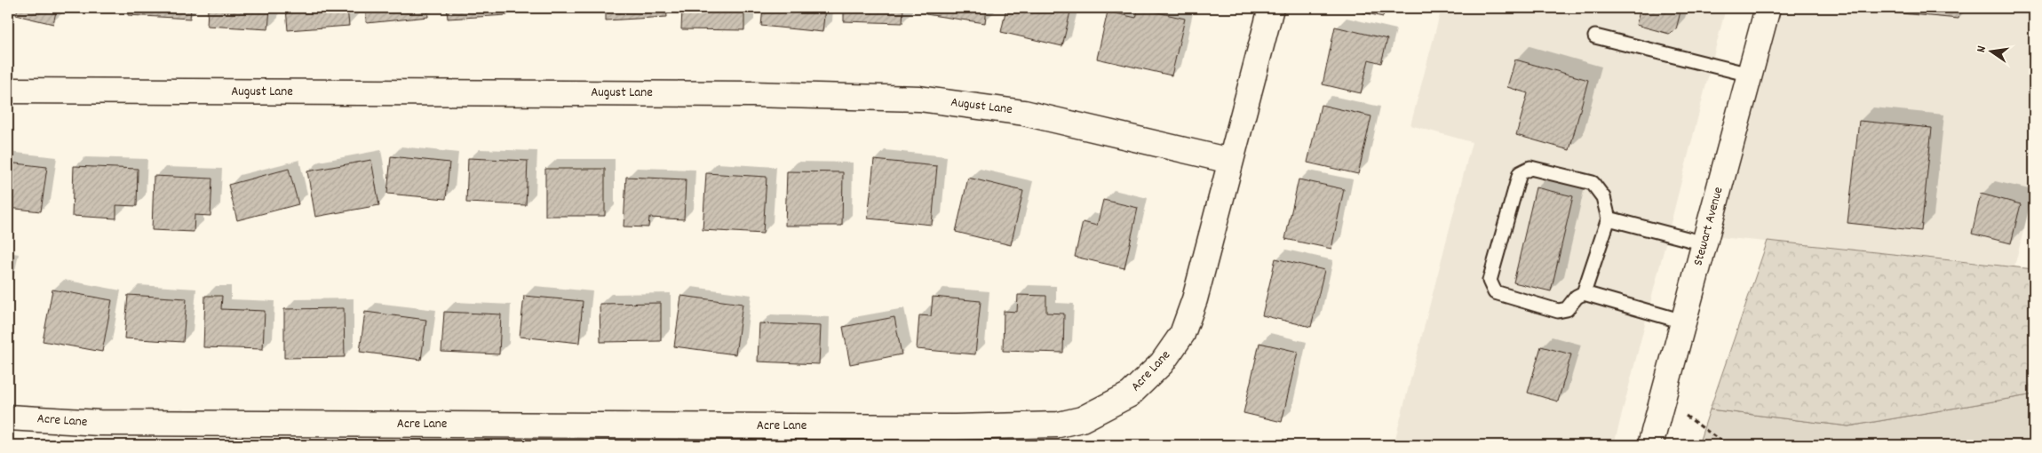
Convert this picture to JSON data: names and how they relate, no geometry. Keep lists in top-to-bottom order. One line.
{"streets":{"street":["August Lane","Stewart Avenue","Acre Lane"]},"crossings":[["August Lane","Acre Lane"]],"north":"left"}
